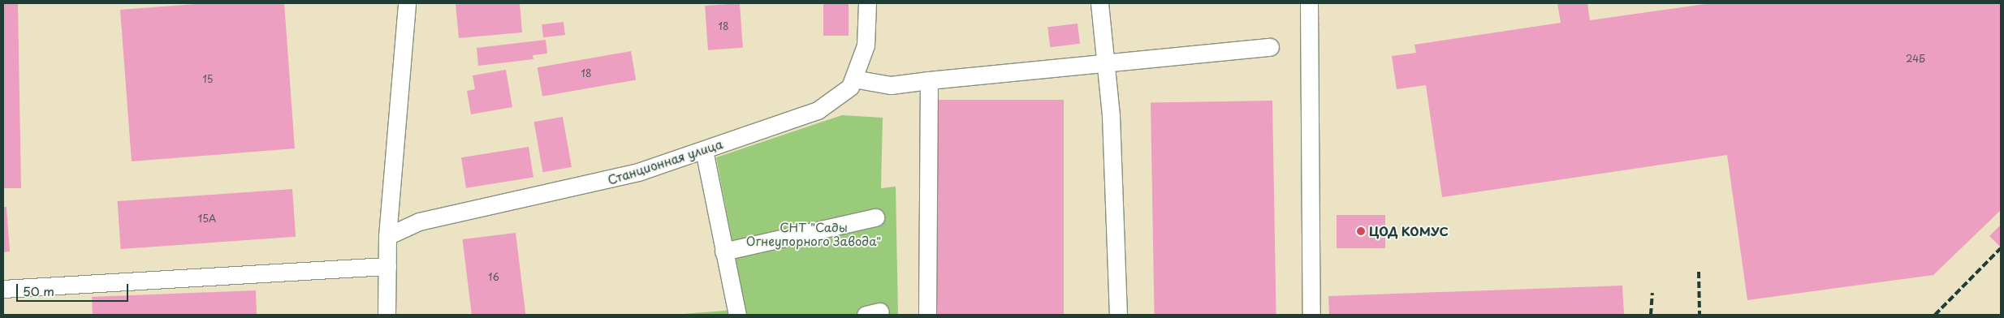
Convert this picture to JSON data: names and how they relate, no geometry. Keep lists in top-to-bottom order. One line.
{"streets":{"street":["Станционная улица"]},"parks":["СНТ \"Сады Огнеупорного Завода\""],"places":["ЦОД КОМУС"],"house_numbers":["18","24Б","18","15","15А","16"],"scale_bar":"50 m"}
